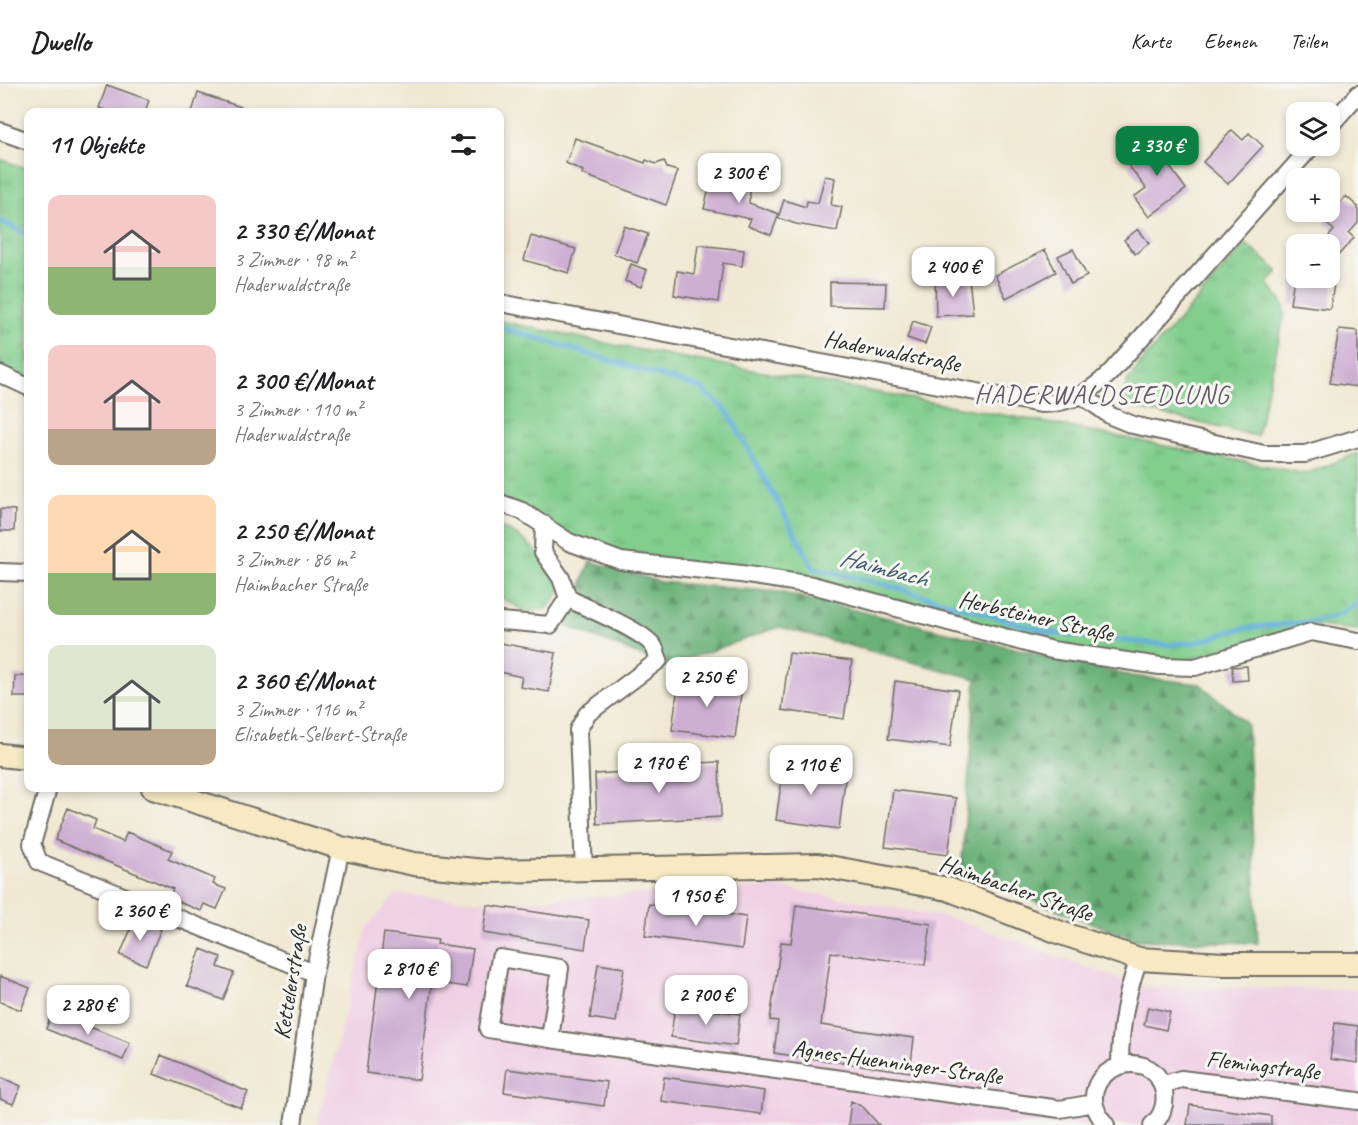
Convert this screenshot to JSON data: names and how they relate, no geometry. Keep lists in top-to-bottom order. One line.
{"streets":{"main road":["Haimbacher Straße"],"street":["Haderwaldstraße","Herbsteiner Straße","Kettelerstraße","Agnes-Huenninger-Straße","Flemingstraße"]},"crossings":[["Haimbacher Straße","Kettelerstraße"]],"districts":["HADERWALDSIEDLUNG"],"water":["Haimbach"],"page":{"header":"Dwello","nav":["Karte","Ebenen","Teilen"],"map_buttons":["+","−"],"heading":"11 Objekte","price":["2 330 €","2 300 €","2 400 €","2 250 €","2 170 €","2 110 €","1 950 €","2 360 €","2 810 €","2 700 €","2 280 €"],"list":[{"name":"2 330 €/Monat","note":"3 Zimmer · 98 m² · Haderwaldstraße"},{"name":"2 300 €/Monat","note":"3 Zimmer · 110 m² · Haderwaldstraße"},{"name":"2 250 €/Monat","note":"3 Zimmer · 86 m² · Haimbacher Straße"},{"name":"2 360 €/Monat","note":"3 Zimmer · 116 m² · Elisabeth-Selbert-Straße"}]}}
